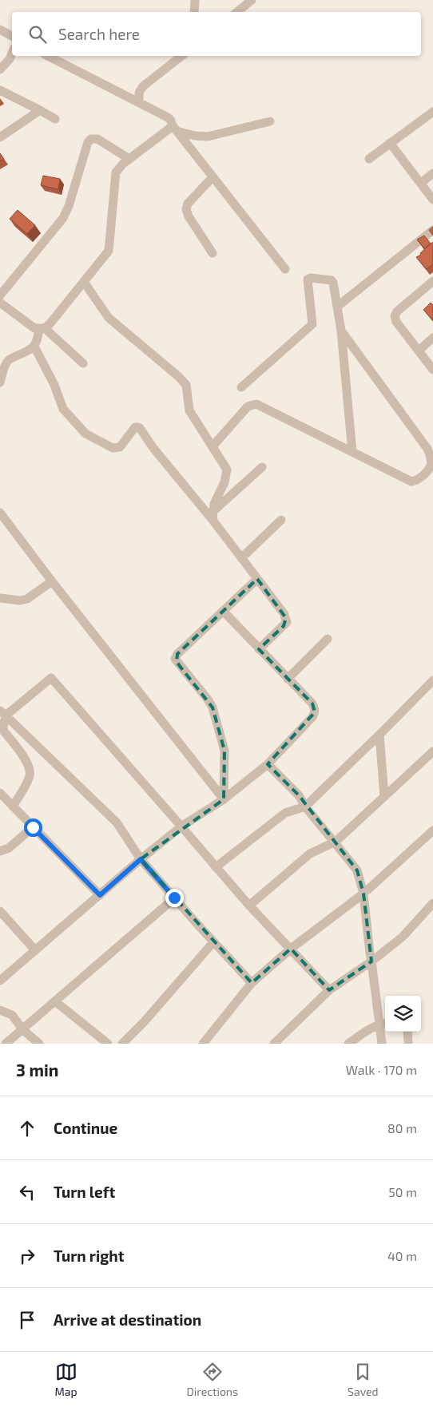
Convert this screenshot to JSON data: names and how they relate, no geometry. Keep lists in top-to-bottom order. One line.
{"page":{"search":"Search here","heading":["3 min","Walk · 170 m"],"list":[["Continue","80 m"],["Turn left","50 m"],["Turn right","40 m"],"Arrive at destination"],"nav":["Map","Directions","Saved"]}}
